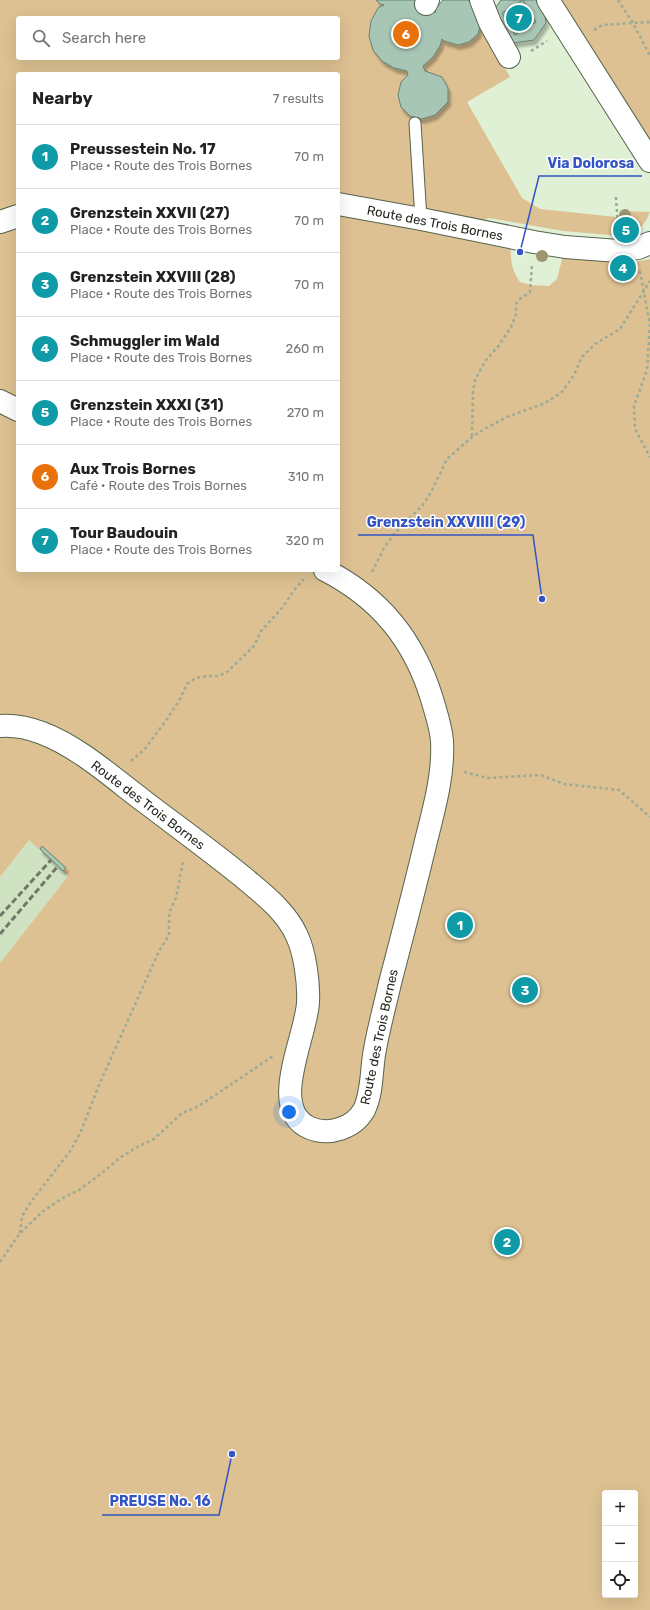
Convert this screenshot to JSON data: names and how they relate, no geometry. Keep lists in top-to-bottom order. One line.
{"streets":{"street":["Route des Trois Bornes"]},"places":["Via Dolorosa","Grenzstein XXVIIII (29)","PREUSE No. 16"],"page":{"pins":["7","6","5","4","1","3","2"],"search":"Search here","heading":["Nearby","7 results"],"list":[{"mark":"1","name":"Preussestein No. 17","note":"Place · Route des Trois Bornes","value":"70 m"},{"mark":"2","name":"Grenzstein XXVII (27)","note":"Place · Route des Trois Bornes","value":"70 m"},{"mark":"3","name":"Grenzstein XXVIII (28)","note":"Place · Route des Trois Bornes","value":"70 m"},{"mark":"4","name":"Schmuggler im Wald","note":"Place · Route des Trois Bornes","value":"260 m"},{"mark":"5","name":"Grenzstein XXXI (31)","note":"Place · Route des Trois Bornes","value":"270 m"},{"mark":"6","name":"Aux Trois Bornes","note":"Café · Route des Trois Bornes","value":"310 m"},{"mark":"7","name":"Tour Baudouin","note":"Place · Route des Trois Bornes","value":"320 m"}],"map_buttons":["+","−"]}}
